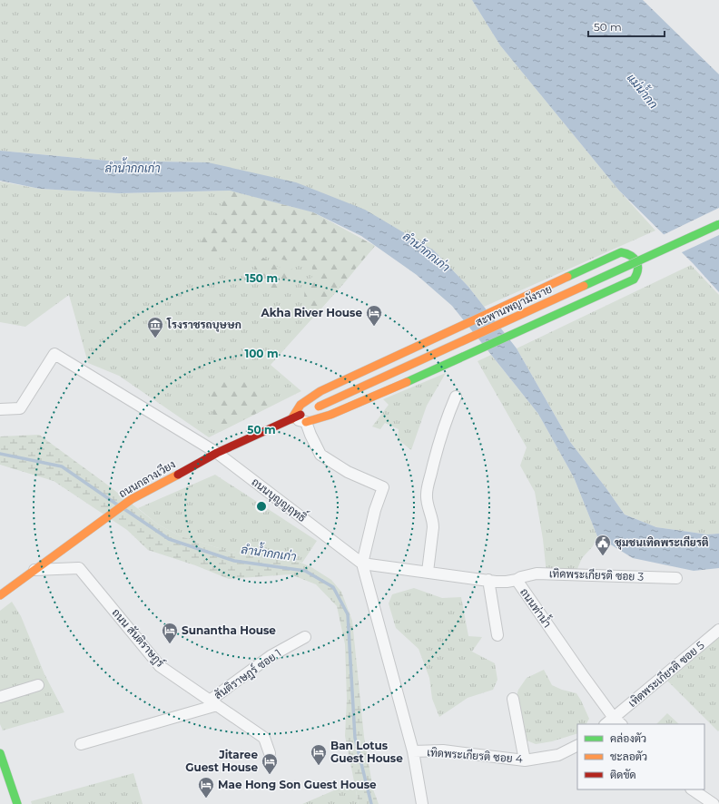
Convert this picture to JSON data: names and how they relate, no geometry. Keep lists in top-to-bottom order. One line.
{"streets":{"main road":["สะพานพญามังราย","ถนนกลางเวียง"],"street":["ถนนบุญญฤทธิ์","เทิดพระเกียรติ ซอย 3","ถนนท่าน้ำ","ถนน สันติราษฎร์","สันติราษฎร์ ซอย 1","เทิดพระเกียรติ ซอย 5","เทิดพระเกียรติ ซอย 4"]},"crossings":[["ถนนกลางเวียง","ถนนบุญญฤทธิ์"],["ถนนกลางเวียง","ถนน สันติราษฎร์"],["ถนนบุญญฤทธิ์","ถนนท่าน้ำ"],["เทิดพระเกียรติ ซอย 3","ถนนท่าน้ำ"],["ถนนท่าน้ำ","เทิดพระเกียรติ ซอย 5"],["ถนน สันติราษฎร์","สันติราษฎร์ ซอย 1"]],"water":["แม่น้ำกก","ลำน้ำกกเก่า"],"places":{"hotel":["Akha River House","Sunantha House","Ban Lotus Guest House","Jitaree Guest House","Mae Hong Son Guest House"],"museum":["โรงราชรถบุษษก"],"public building":["ชุมชนเทิดพระเกียรติ"]},"legend":["คล่องตัว","ชะลอตัว","ติดขัด"],"scale_bar":"50 m","rings":["150 m","100 m","50 m"]}
